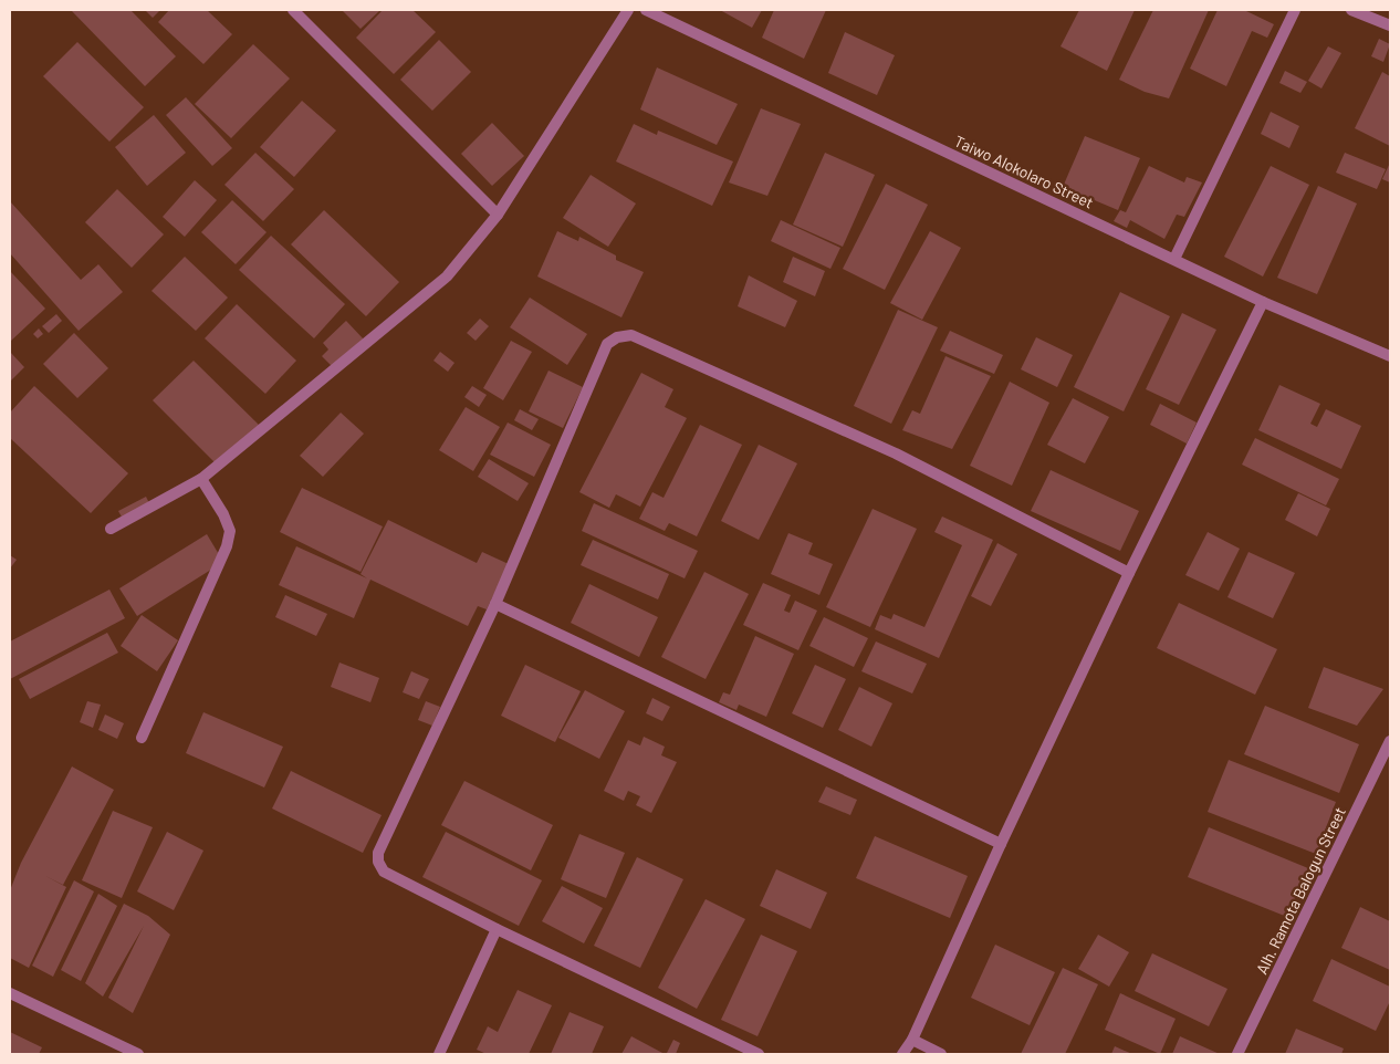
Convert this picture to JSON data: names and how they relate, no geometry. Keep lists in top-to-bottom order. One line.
{"streets":{"street":["Taiwo Alokolaro Street","Alh. Ramota Balogun Street"]}}
